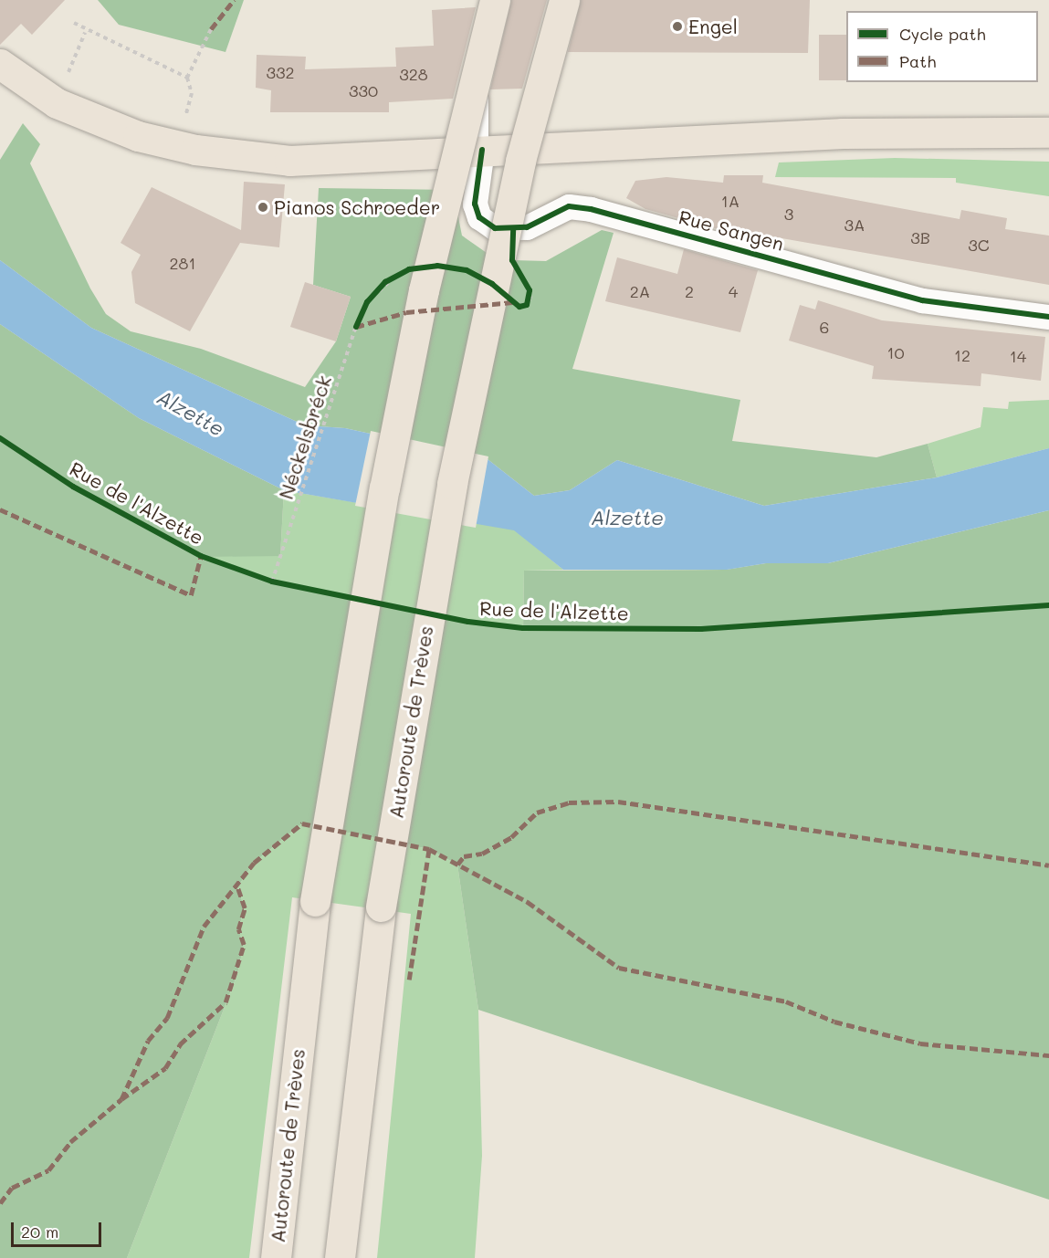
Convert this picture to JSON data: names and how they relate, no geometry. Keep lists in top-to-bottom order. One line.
{"streets":{"main road":["Autoroute de Trèves"],"street":["Rue Sangen"],"path":["Néckelsbréck"],"cycle path":["Rue de l'Alzette"]},"water":["Alzette"],"places":["Engel","Pianos Schroeder"],"house_numbers":["332","328","330","1A","3","3A","3B","3C","281","2A","2","4","6","10","12","14"],"legend":["Cycle path","Path"],"scale_bar":"20 m"}
